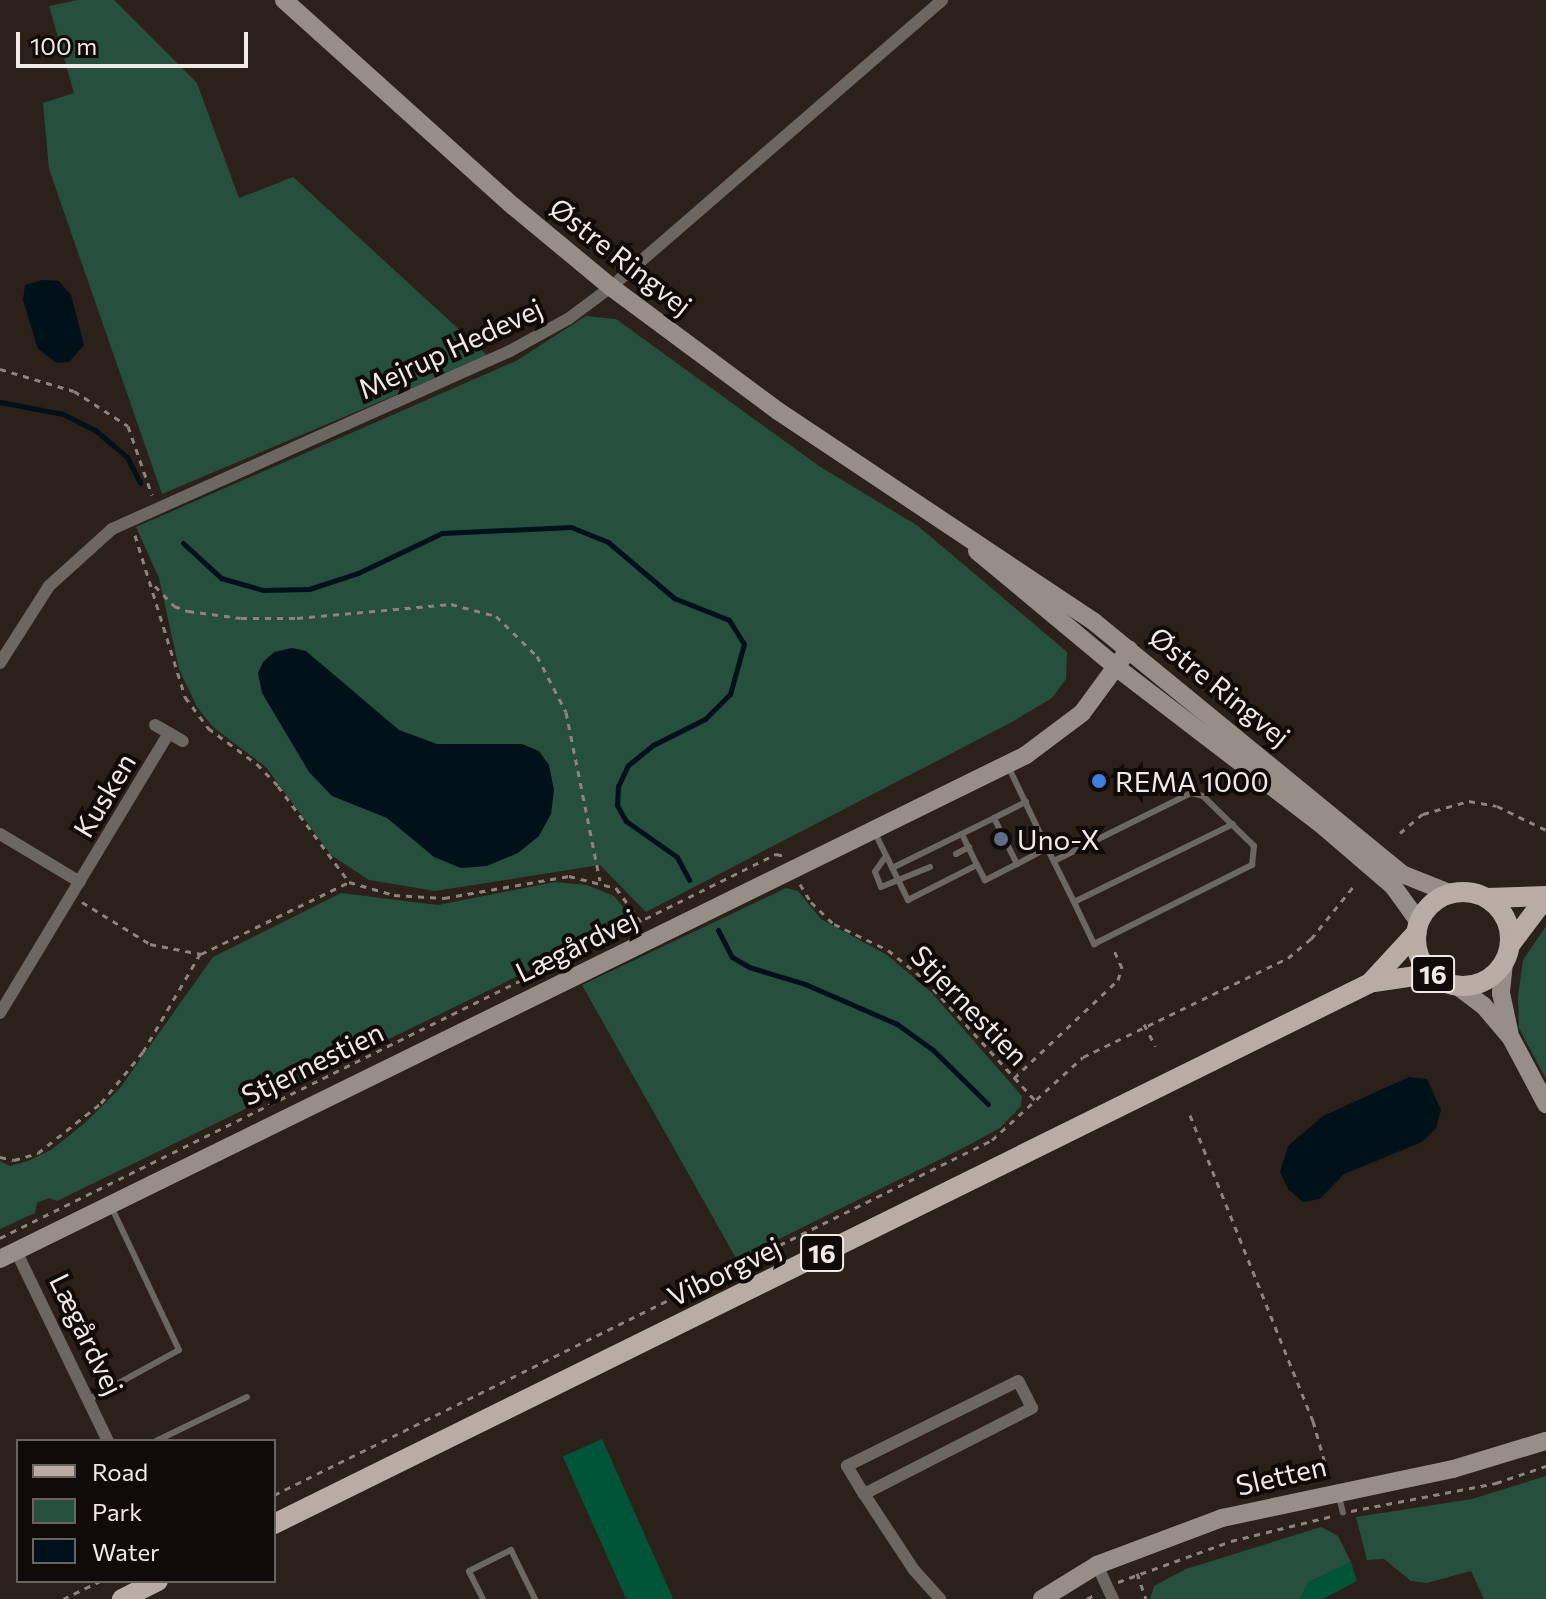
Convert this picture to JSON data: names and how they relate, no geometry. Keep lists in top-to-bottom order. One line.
{"streets":{"main road":["16","Viborgvej"],"street":["Østre Ringvej","Mejrup Hedevej","Kusken","Lægårdvej","Sletten"],"path":["Stjernestien"]},"crossings":[["Østre Ringvej","Mejrup Hedevej"],["Østre Ringvej","Lægårdvej"],["Østre Ringvej","16"],["Østre Ringvej","Viborgvej"],["Lægårdvej","Stjernestien"],["16","Viborgvej"]],"places":["REMA 1000","Uno-X"],"legend":["Road","Park","Water"],"scale_bar":"100 m"}
